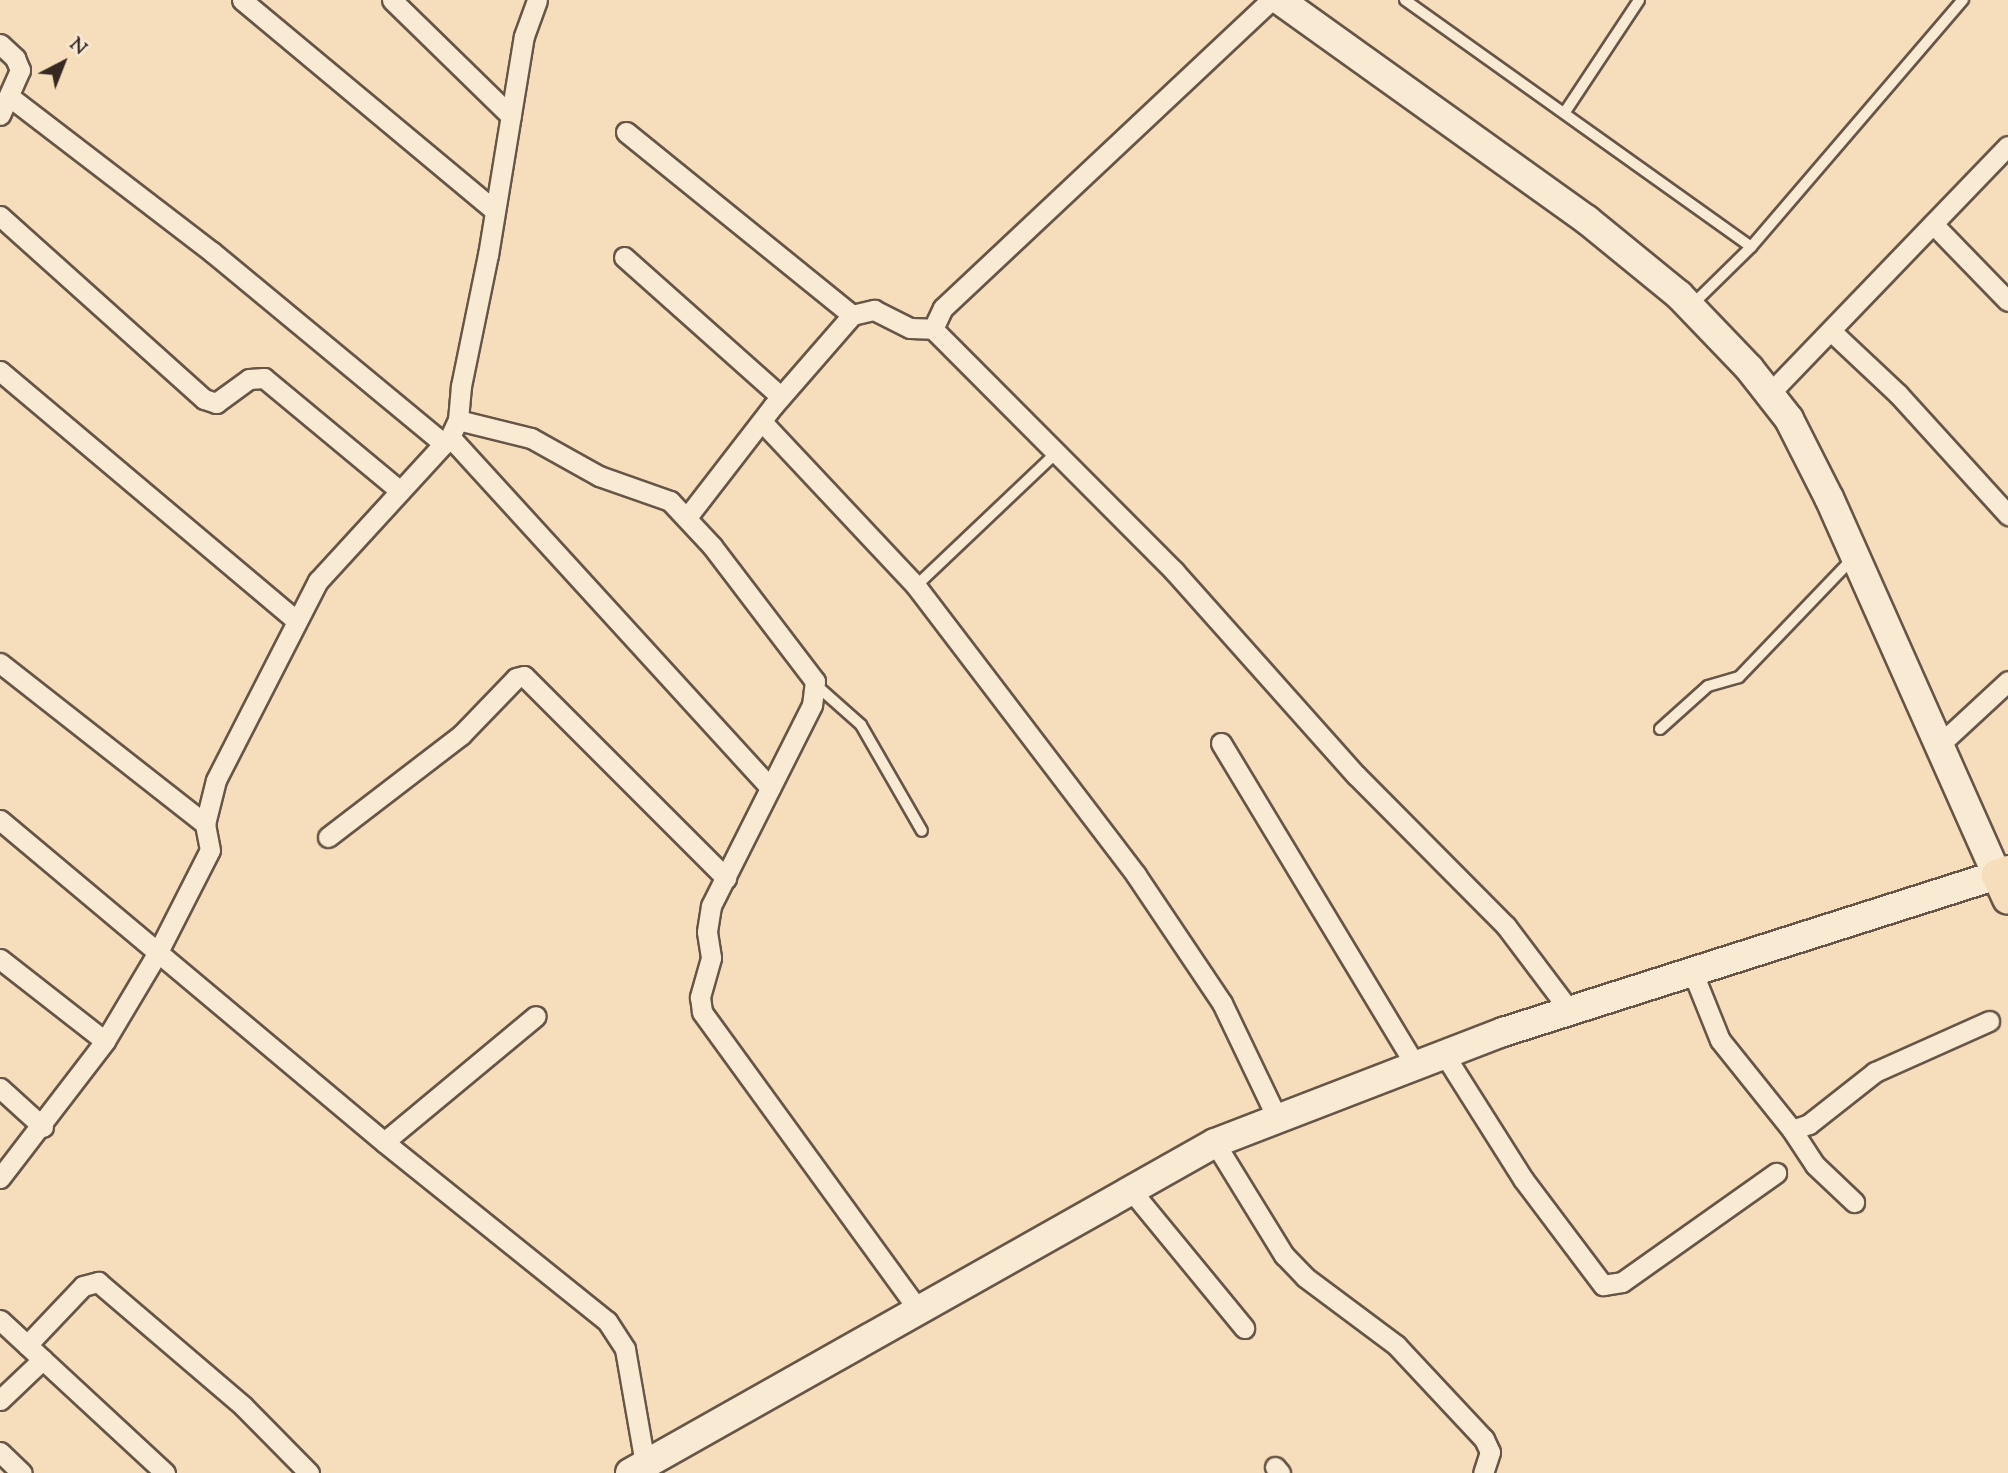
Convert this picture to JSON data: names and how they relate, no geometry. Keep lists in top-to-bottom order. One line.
{"north":"top right"}
